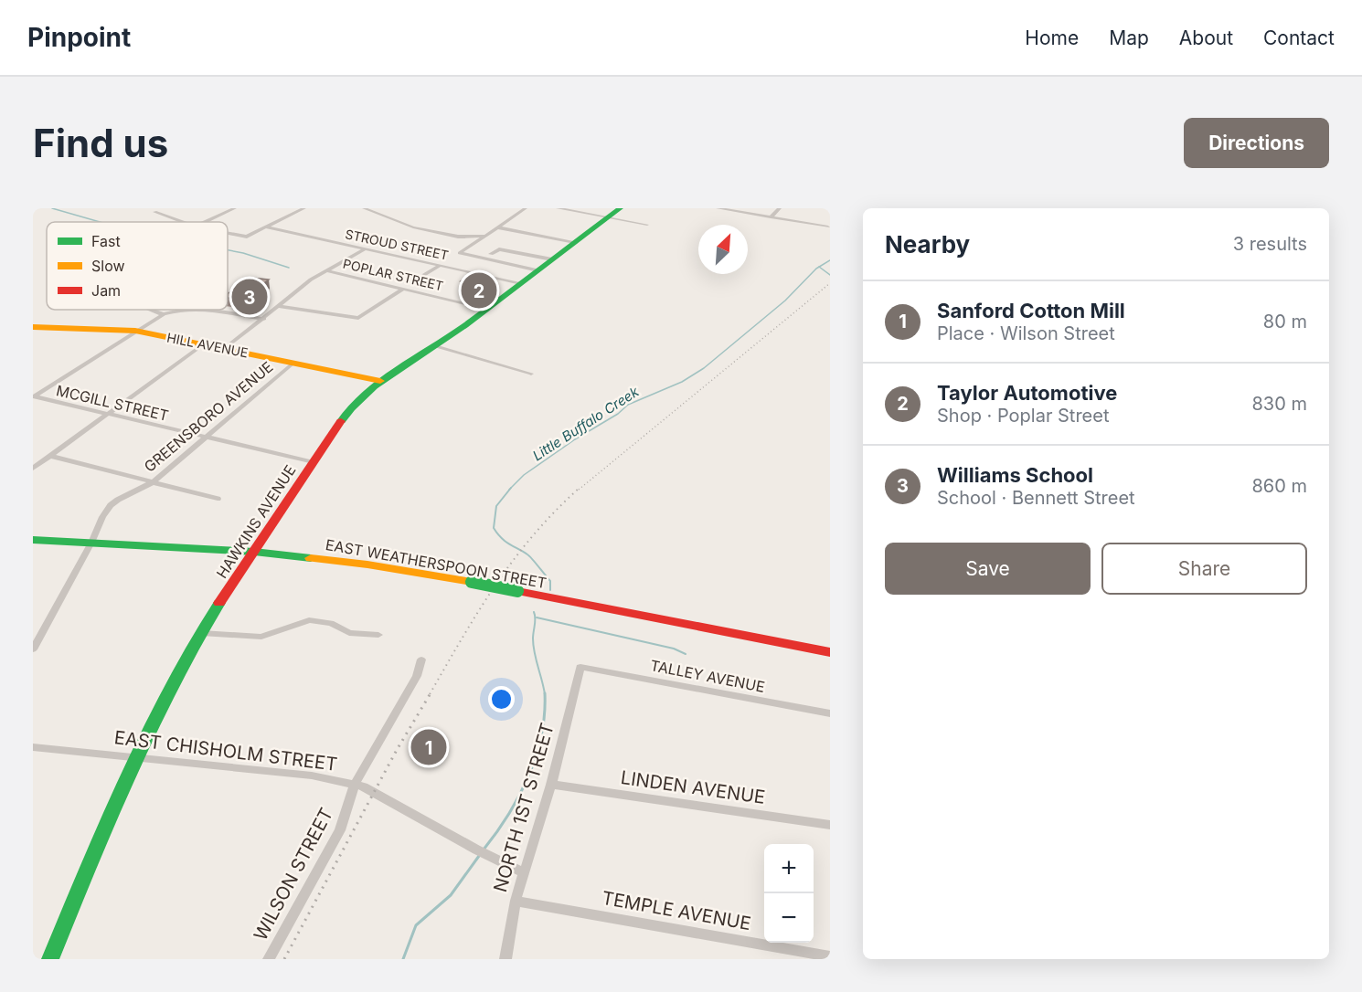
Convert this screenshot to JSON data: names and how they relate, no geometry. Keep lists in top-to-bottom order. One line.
{"streets":{"main road":["HILL AVENUE","HAWKINS AVENUE","EAST WEATHERSPOON STREET"],"street":["STROUD STREET","POPLAR STREET","MCGILL STREET","GREENSBORO AVENUE","TALLEY AVENUE","EAST CHISHOLM STREET","LINDEN AVENUE","NORTH 1ST STREET","WILSON STREET","TEMPLE AVENUE"]},"crossings":[["STROUD STREET","HAWKINS AVENUE"],["POPLAR STREET","HAWKINS AVENUE"],["HILL AVENUE","GREENSBORO AVENUE"],["HILL AVENUE","HAWKINS AVENUE"],["MCGILL STREET","GREENSBORO AVENUE"],["MCGILL STREET","HAWKINS AVENUE"],["GREENSBORO AVENUE","EAST WEATHERSPOON STREET"],["HAWKINS AVENUE","EAST WEATHERSPOON STREET"],["HAWKINS AVENUE","EAST CHISHOLM STREET"],["TALLEY AVENUE","NORTH 1ST STREET"],["EAST CHISHOLM STREET","NORTH 1ST STREET"],["EAST CHISHOLM STREET","WILSON STREET"],["LINDEN AVENUE","NORTH 1ST STREET"],["NORTH 1ST STREET","TEMPLE AVENUE"]],"water":["Little Buffalo Creek"],"legend":["Fast","Slow","Jam"],"north":"top right","page":{"header":"Pinpoint","nav":["Home","Map","About","Contact"],"buttons":["Directions",["Save","Share"]],"title":"Find us","heading":["Nearby","3 results"],"pins":["2","3","1"],"list":[{"mark":"1","name":"Sanford Cotton Mill","note":"Place · Wilson Street","value":"80 m"},{"mark":"2","name":"Taylor Automotive","note":"Shop · Poplar Street","value":"830 m"},{"mark":"3","name":"Williams School","note":"School · Bennett Street","value":"860 m"}],"map_buttons":["+","−"]}}
